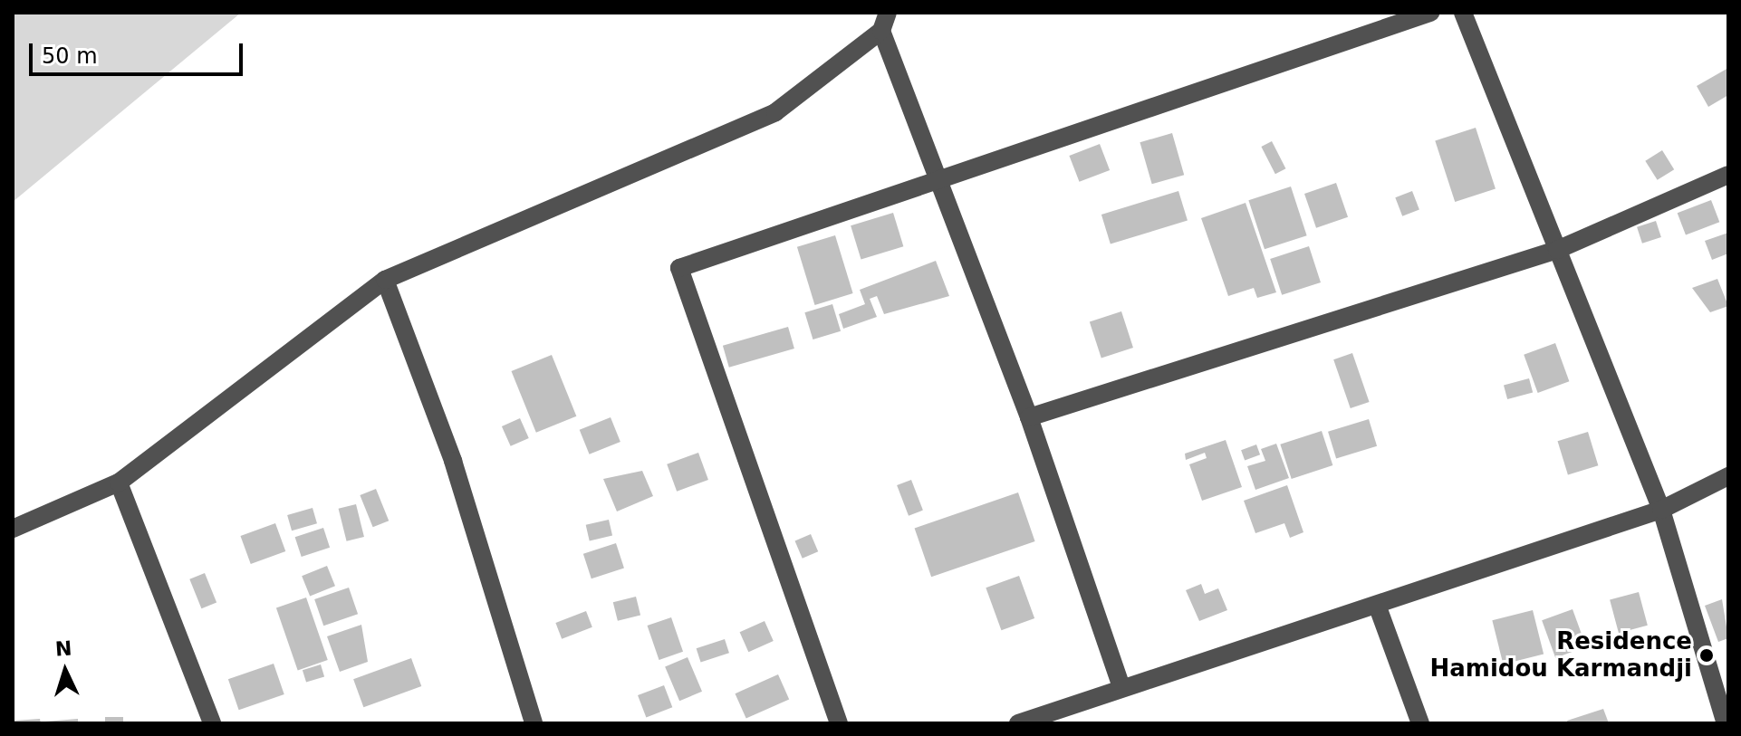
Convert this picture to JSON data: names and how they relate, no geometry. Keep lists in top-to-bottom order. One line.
{"places":["Residence Hamidou Karmandji"],"scale_bar":"50 m","north":"top"}
